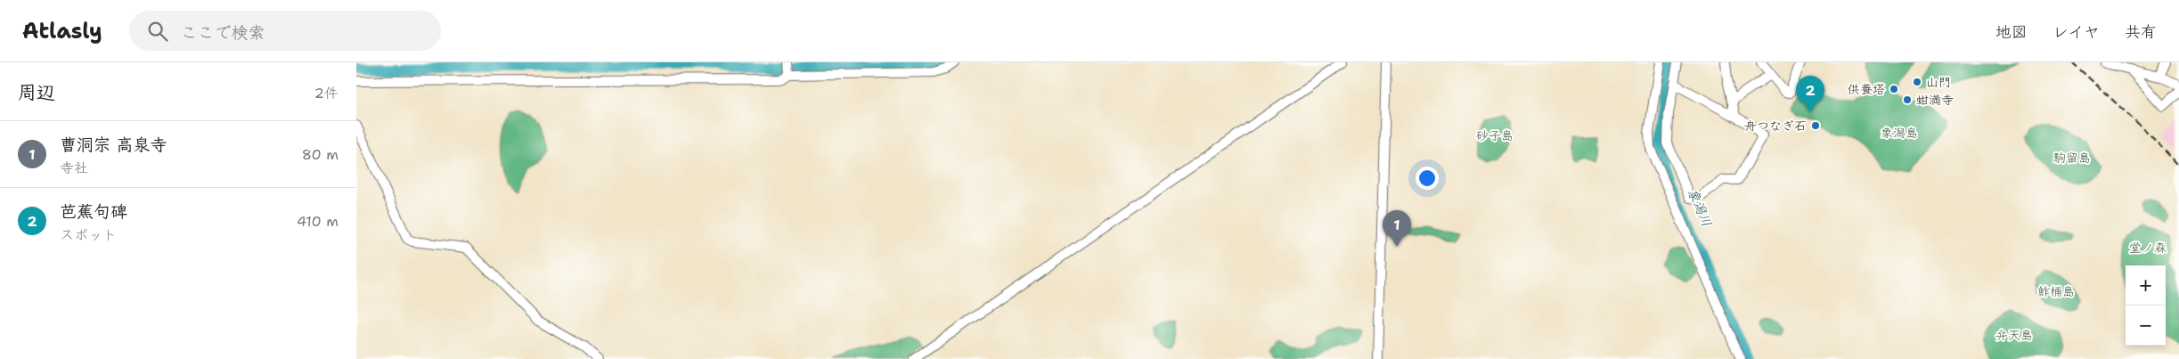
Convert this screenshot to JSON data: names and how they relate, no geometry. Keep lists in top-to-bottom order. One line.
{"water":["象潟川"],"parks":["象潟島","砂子島","駒留島","堂ノ森","鮓桶島","弁天島"],"places":["山門","供養塔","蚶満寺","舟つなぎ石"],"page":{"header":"Atlasly","search":"ここで検索","nav":["地図","レイヤ","共有"],"heading":["周辺","2件"],"pins":["2","1"],"list":[{"mark":"1","name":"曹洞宗 高泉寺","note":"寺社","value":"80 m"},{"mark":"2","name":"芭蕉句碑","note":"スポット","value":"410 m"}],"map_buttons":["+","−"]}}
